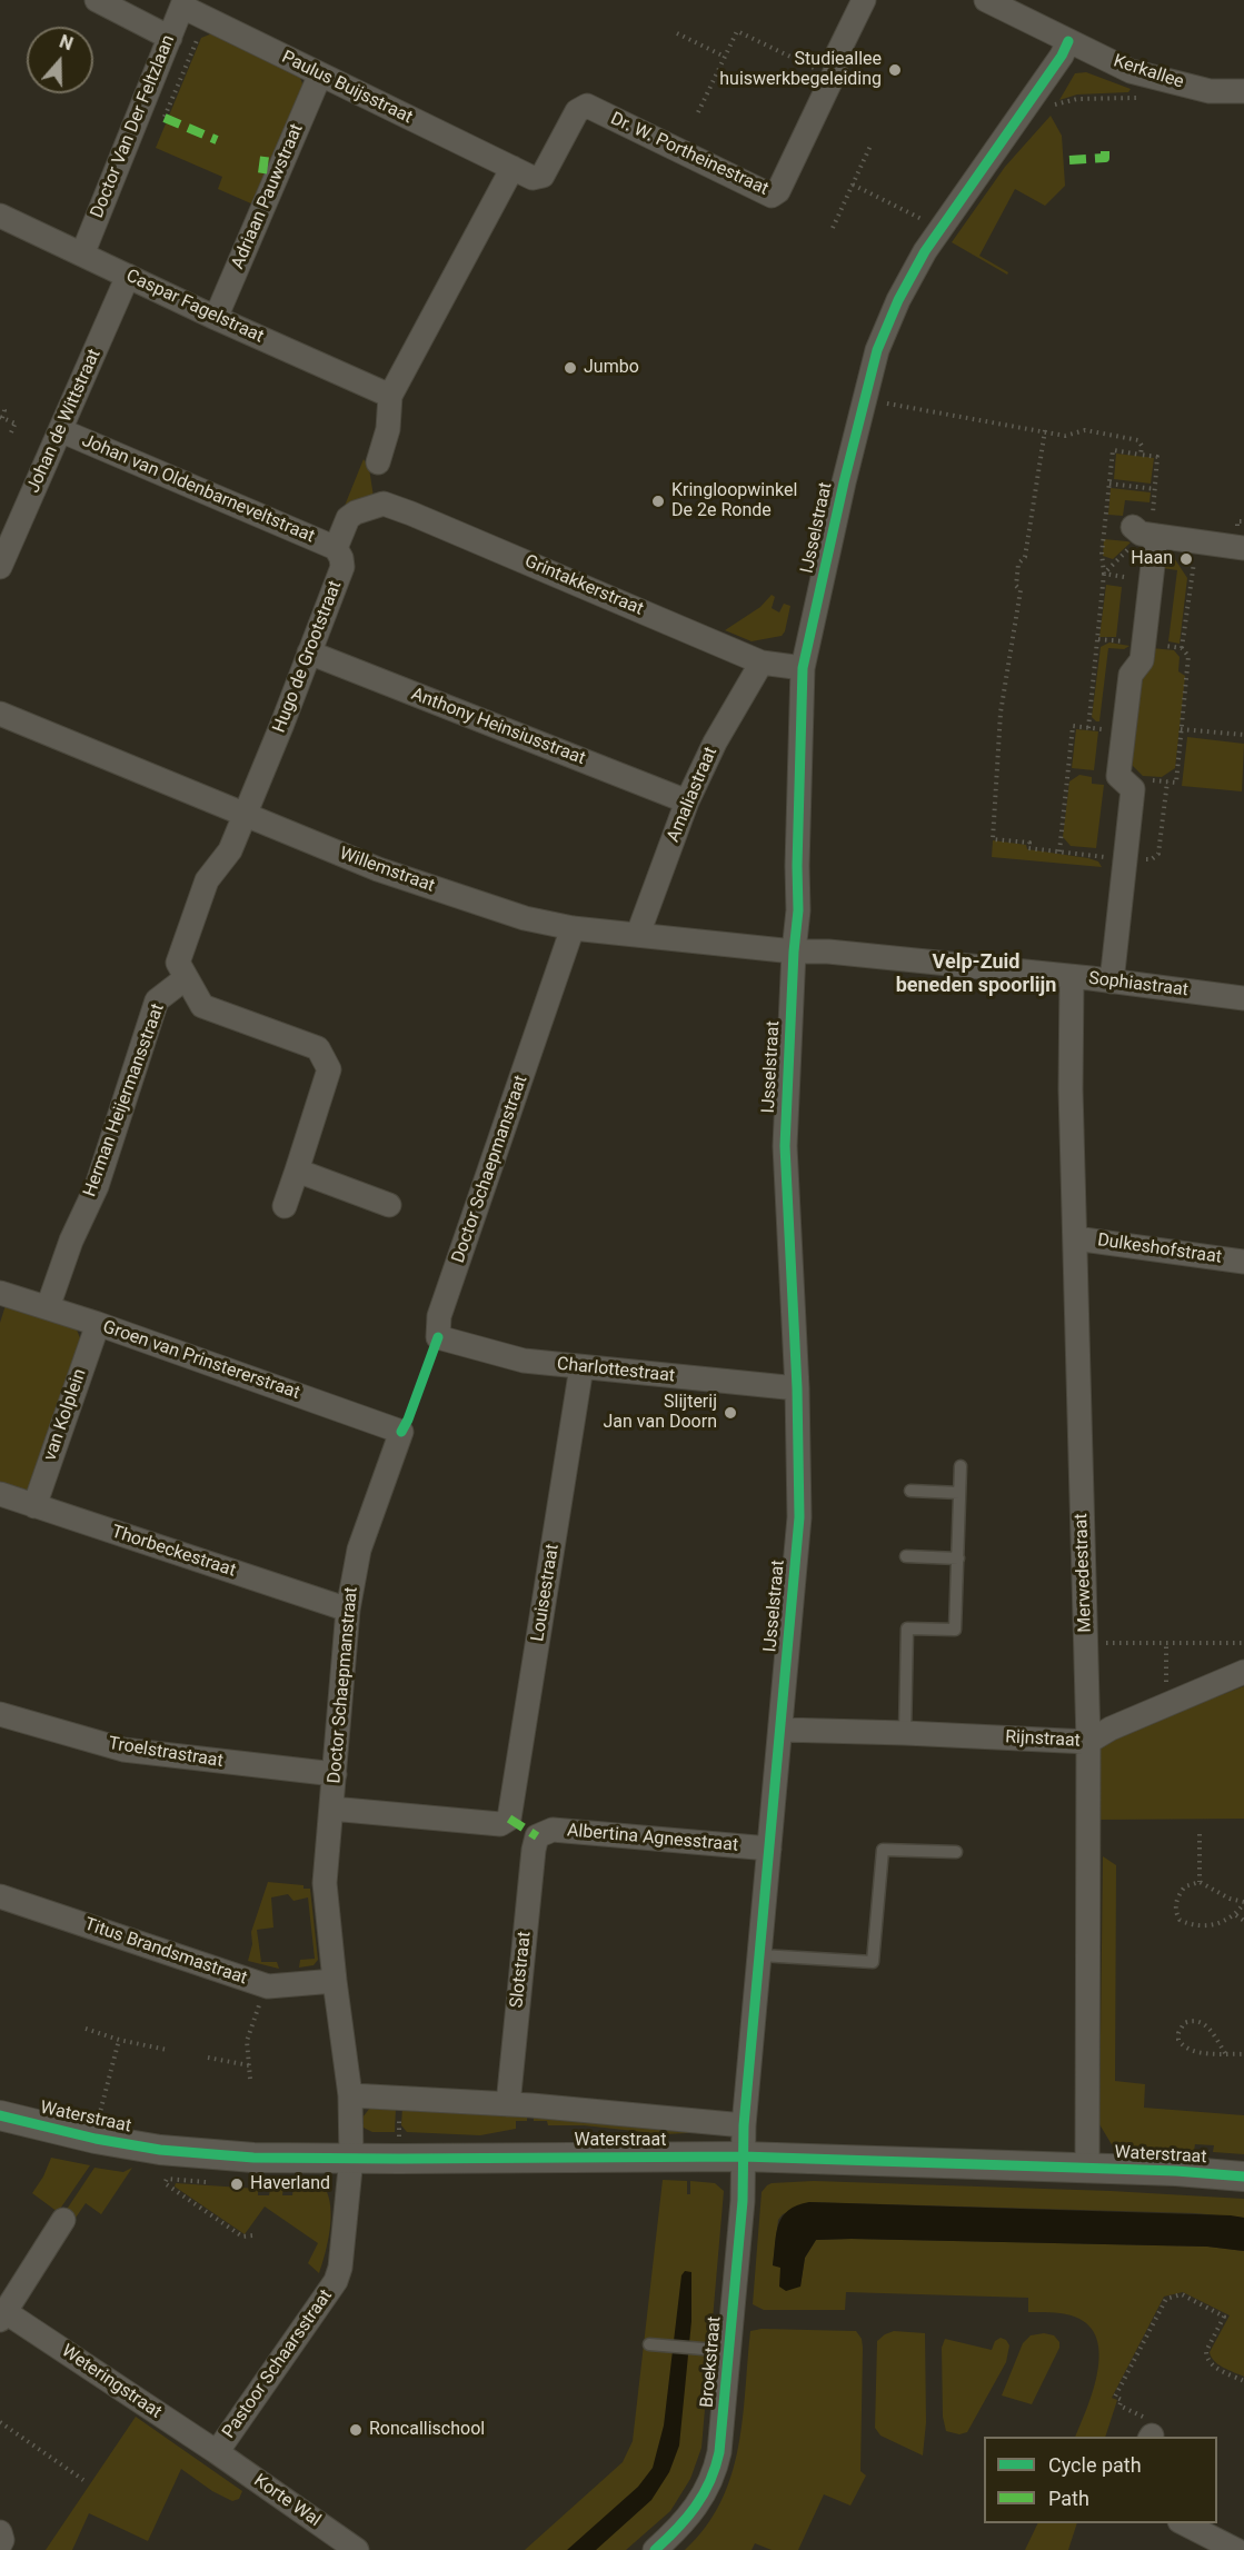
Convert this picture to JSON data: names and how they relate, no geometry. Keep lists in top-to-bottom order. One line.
{"streets":{"street":["Kerkallee","Paulus Buijsstraat","Doctor Van Der Feltzlaan","Dr. W. Portheinestraat","Adriaan Pauwstraat","Caspar Fagelstraat","Johan de Wittstraat","Johan van Oldenbarneveltstraat","IJsselstraat","Grintakkerstraat","Hugo de Grootstraat","Anthony Heinsiusstraat","Amaliastraat","Willemstraat","Sophiastraat","Herman Heijermansstraat","Doctor Schaepmanstraat","Dulkeshofstraat","Groen van Prinstererstraat","Charlottestraat","van Kolplein","Thorbeckestraat","Merwedestraat","Louisestraat","Rijnstraat","Troelstrastraat","Albertina Agnesstraat","Titus Brandsmastraat","Slotstraat","Waterstraat","Broekstraat","Pastoor Schaarsstraat","Weteringstraat","Korte Wal"]},"crossings":[["Kerkallee","IJsselstraat"],["Paulus Buijsstraat","Doctor Van Der Feltzlaan"],["Paulus Buijsstraat","Dr. W. Portheinestraat"],["Paulus Buijsstraat","Adriaan Pauwstraat"],["Doctor Van Der Feltzlaan","Caspar Fagelstraat"],["Adriaan Pauwstraat","Caspar Fagelstraat"],["Caspar Fagelstraat","Johan de Wittstraat"],["Johan de Wittstraat","Johan van Oldenbarneveltstraat"],["Johan van Oldenbarneveltstraat","Hugo de Grootstraat"],["IJsselstraat","Grintakkerstraat"],["IJsselstraat","Willemstraat"],["IJsselstraat","Sophiastraat"],["IJsselstraat","Charlottestraat"],["IJsselstraat","Rijnstraat"],["IJsselstraat","Albertina Agnesstraat"],["IJsselstraat","Waterstraat"],["IJsselstraat","Broekstraat"],["Grintakkerstraat","Hugo de Grootstraat"],["Grintakkerstraat","Amaliastraat"],["Hugo de Grootstraat","Anthony Heinsiusstraat"],["Hugo de Grootstraat","Willemstraat"],["Hugo de Grootstraat","Herman Heijermansstraat"],["Anthony Heinsiusstraat","Amaliastraat"],["Amaliastraat","Willemstraat"],["Willemstraat","Sophiastraat"],["Willemstraat","Doctor Schaepmanstraat"],["Sophiastraat","Merwedestraat"],["Herman Heijermansstraat","Groen van Prinstererstraat"],["Doctor Schaepmanstraat","Groen van Prinstererstraat"],["Doctor Schaepmanstraat","Charlottestraat"],["Doctor Schaepmanstraat","Thorbeckestraat"],["Doctor Schaepmanstraat","Louisestraat"],["Doctor Schaepmanstraat","Troelstrastraat"],["Doctor Schaepmanstraat","Titus Brandsmastraat"],["Doctor Schaepmanstraat","Waterstraat"],["Doctor Schaepmanstraat","Pastoor Schaarsstraat"],["Dulkeshofstraat","Merwedestraat"],["Groen van Prinstererstraat","van Kolplein"],["Charlottestraat","Louisestraat"],["van Kolplein","Thorbeckestraat"],["Merwedestraat","Rijnstraat"],["Merwedestraat","Waterstraat"],["Albertina Agnesstraat","Slotstraat"],["Slotstraat","Waterstraat"],["Waterstraat","Broekstraat"],["Waterstraat","Pastoor Schaarsstraat"],["Pastoor Schaarsstraat","Weteringstraat"],["Pastoor Schaarsstraat","Korte Wal"],["Weteringstraat","Korte Wal"]],"districts":["Velp-Zuid beneden spoorlijn"],"places":["Studieallee huiswerkbegeleiding","Jumbo","Kringloopwinkel De 2e Ronde","Haan","Slijterij Jan van Doorn","Haverland","Roncallischool"],"legend":["Cycle path","Path"],"north":"top"}
